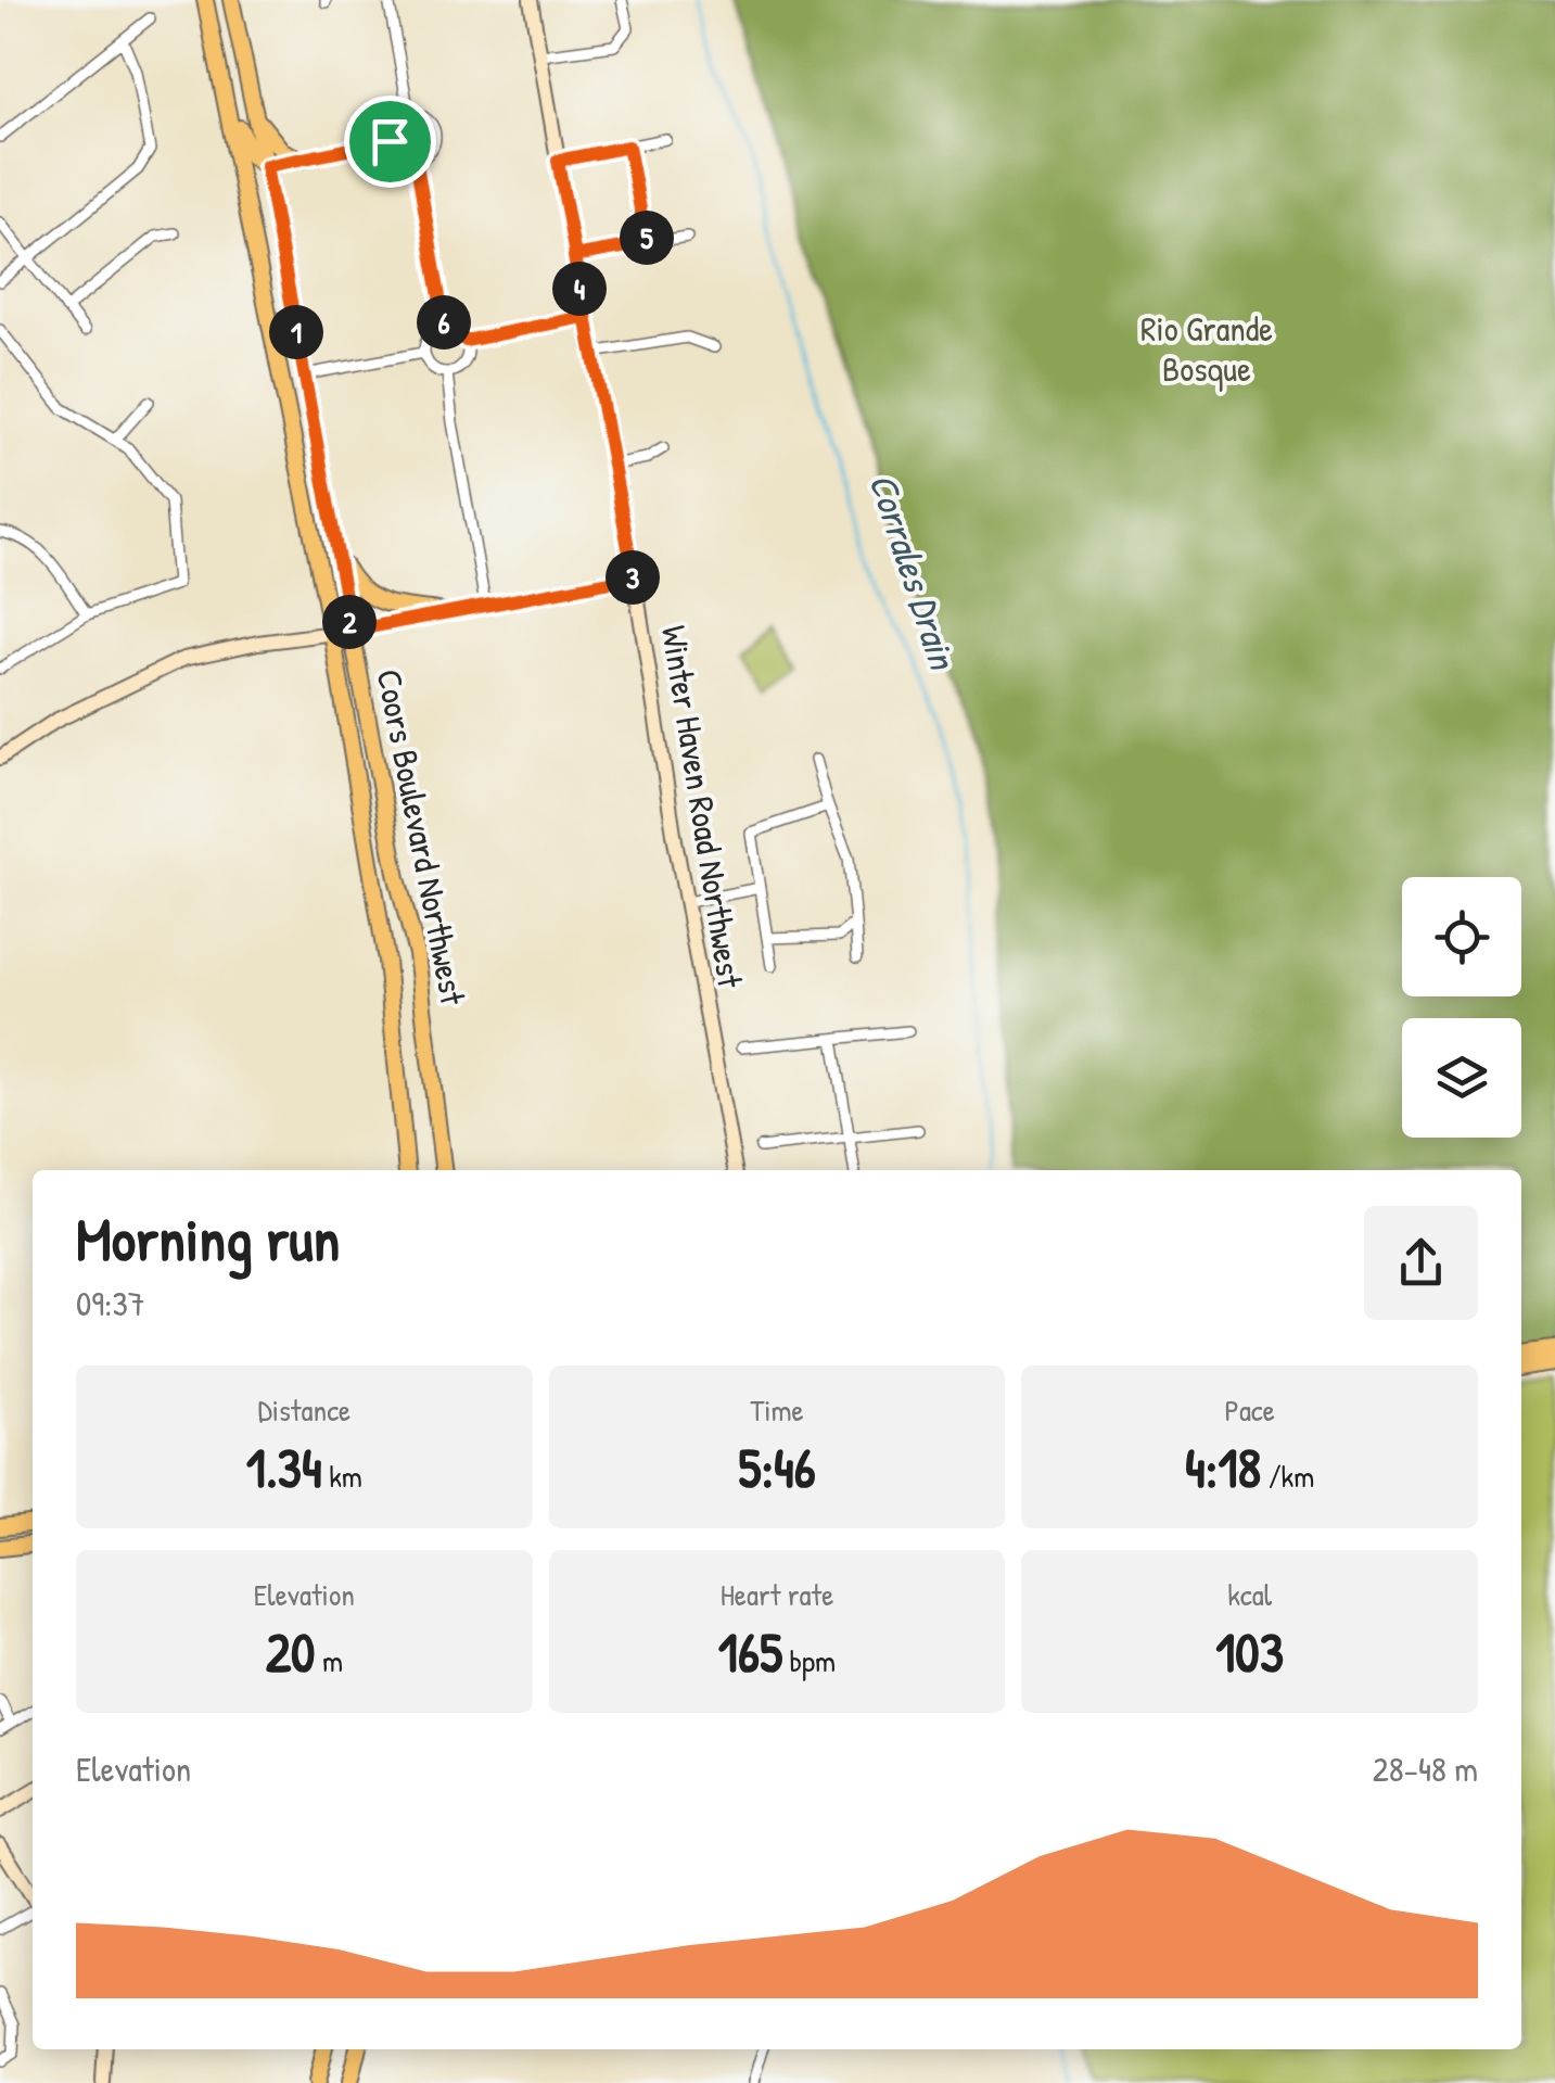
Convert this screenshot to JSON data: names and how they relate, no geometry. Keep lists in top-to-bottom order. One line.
{"streets":{"main road":["Coors Boulevard Northwest"],"street":["Winter Haven Road Northwest"]},"water":["Corrales Drain"],"parks":["Rio Grande Bosque"],"page":{"pins":["5","4","6","1","3","2"],"heading":["Morning run","09:37"],"stats":[["Distance","1.34 km"],["Time","5:46"],["Pace","4:18 /km"],["Elevation","20 m"],["Heart rate","165 bpm"],["kcal","103"]],"chart":["Elevation","28–48 m"]}}
